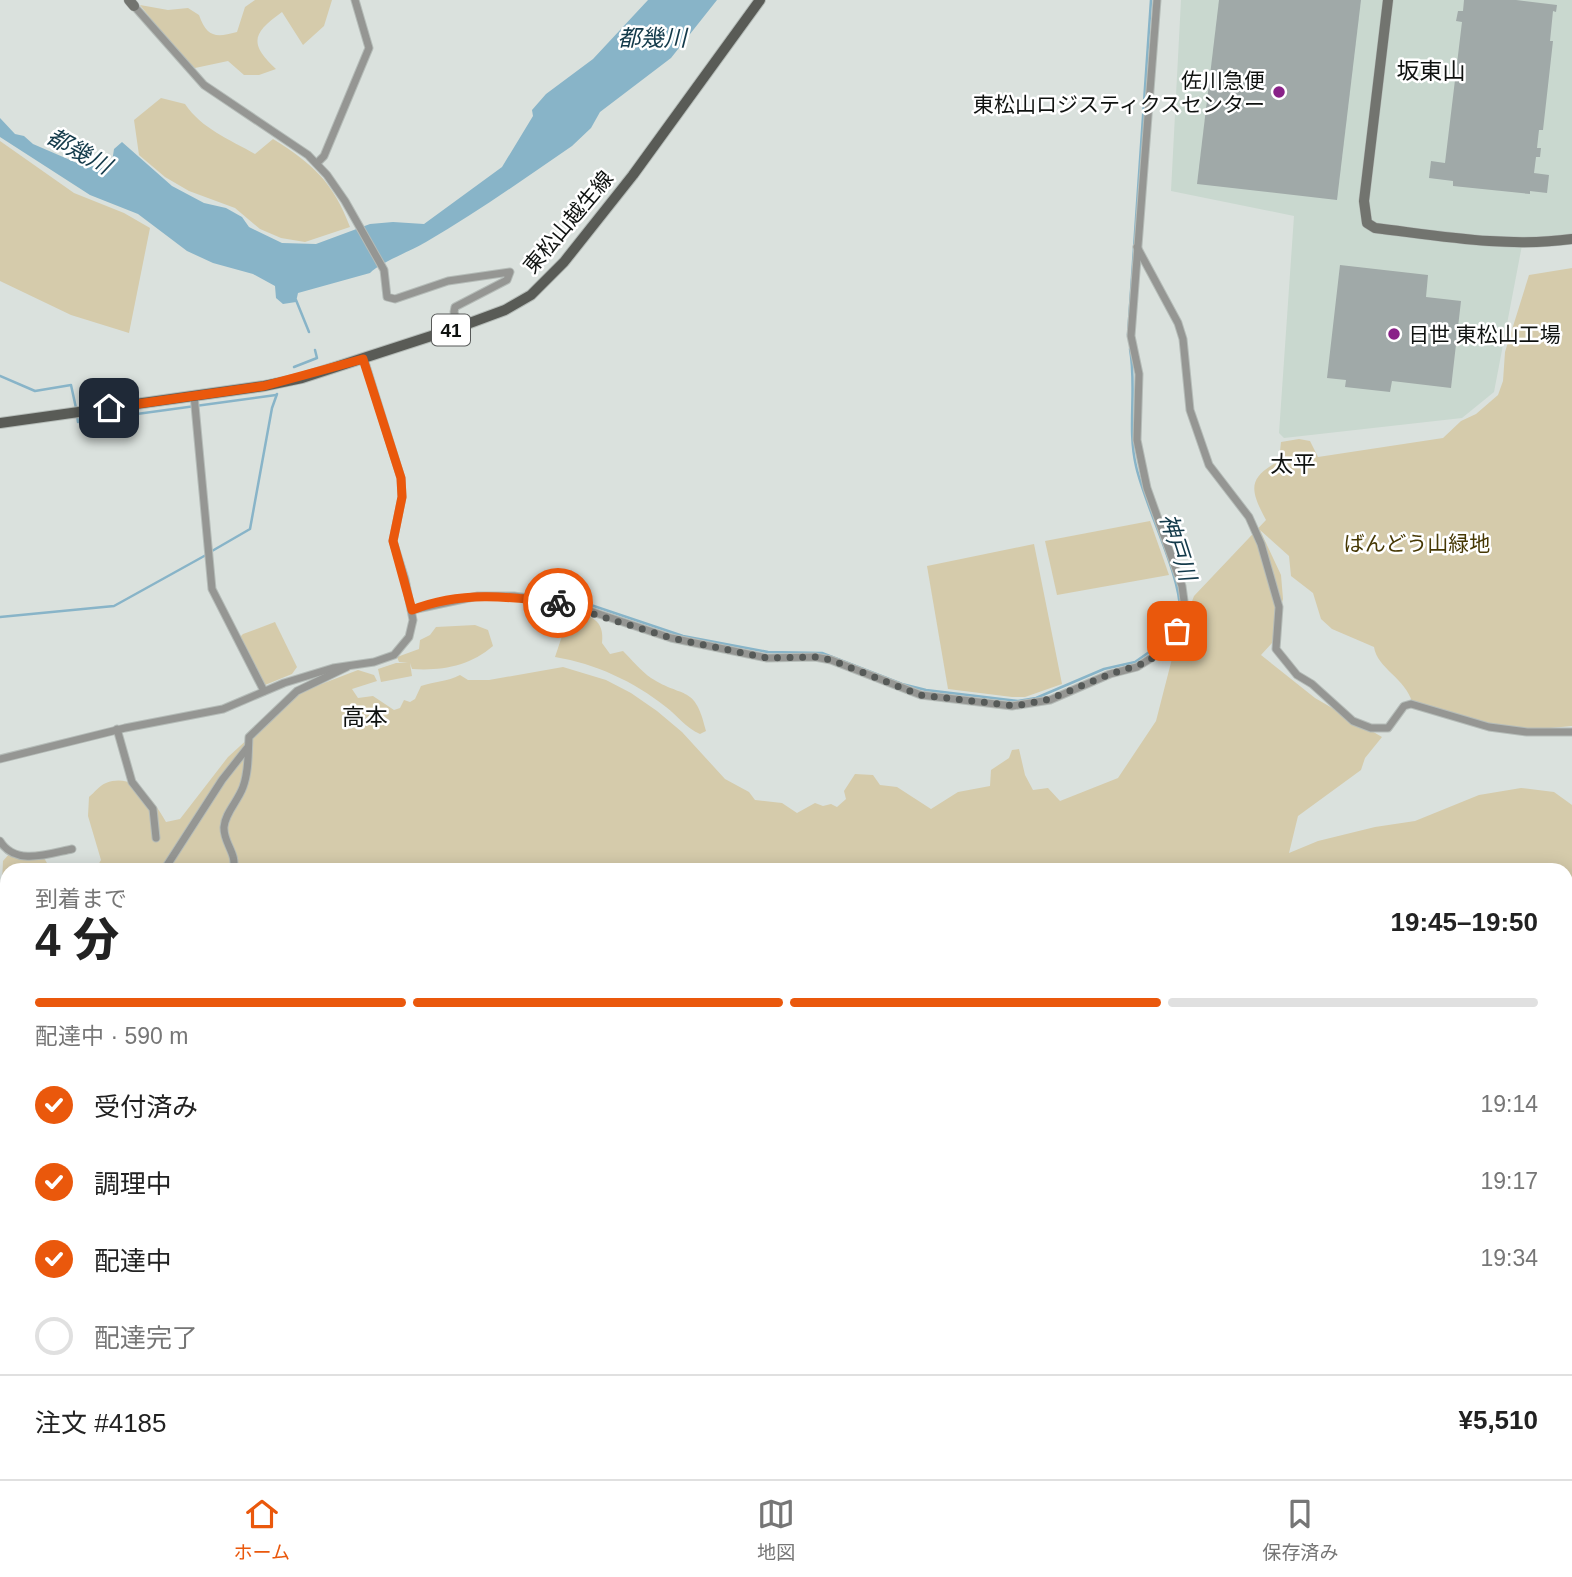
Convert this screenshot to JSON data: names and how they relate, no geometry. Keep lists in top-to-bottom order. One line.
{"streets":{"main road":["東松山越生線","41"]},"districts":["坂東山","太平","高本"],"water":["都幾川","神戸川"],"parks":["ばんどう山緑地"],"places":["佐川急便 東松山ロジスティクスセンター","日世 東松山工場"],"page":{"heading":["4 分","到着まで","19:45–19:50"],"panel":["注文 #4185","¥5,510"],"bar":"配達中 · 590 m","list":[["受付済み","19:14"],["調理中","19:17"],["配達中","19:34"],"配達完了"],"tabs":["ホーム","地図","保存済み"]}}
